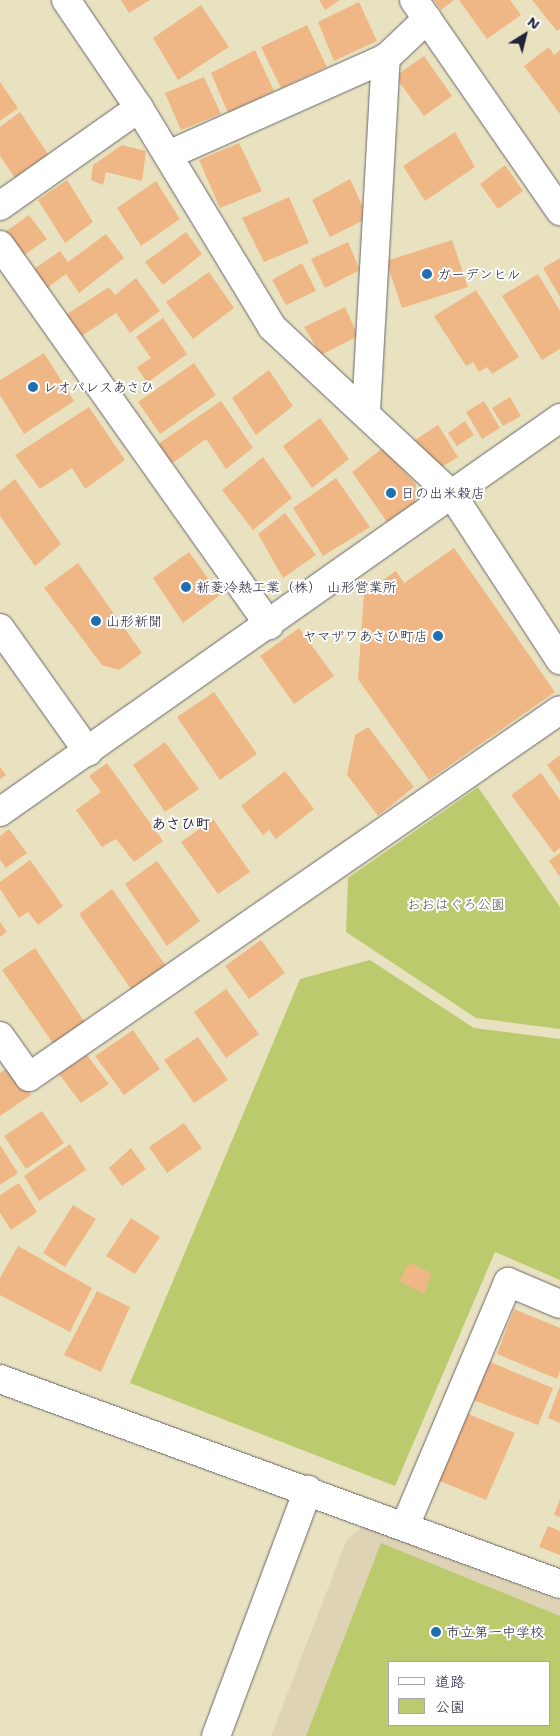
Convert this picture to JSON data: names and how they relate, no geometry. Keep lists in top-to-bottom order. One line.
{"districts":["あさひ町"],"parks":["おおはぐろ公園"],"places":["ガーデンヒル","レオパレスあさひ","日の出米穀店","新菱冷熱工業（株） 山形営業所","山形新聞","ヤマザワあさひ町店","市立第一中学校"],"legend":["道路","公園"],"north":"top right"}
